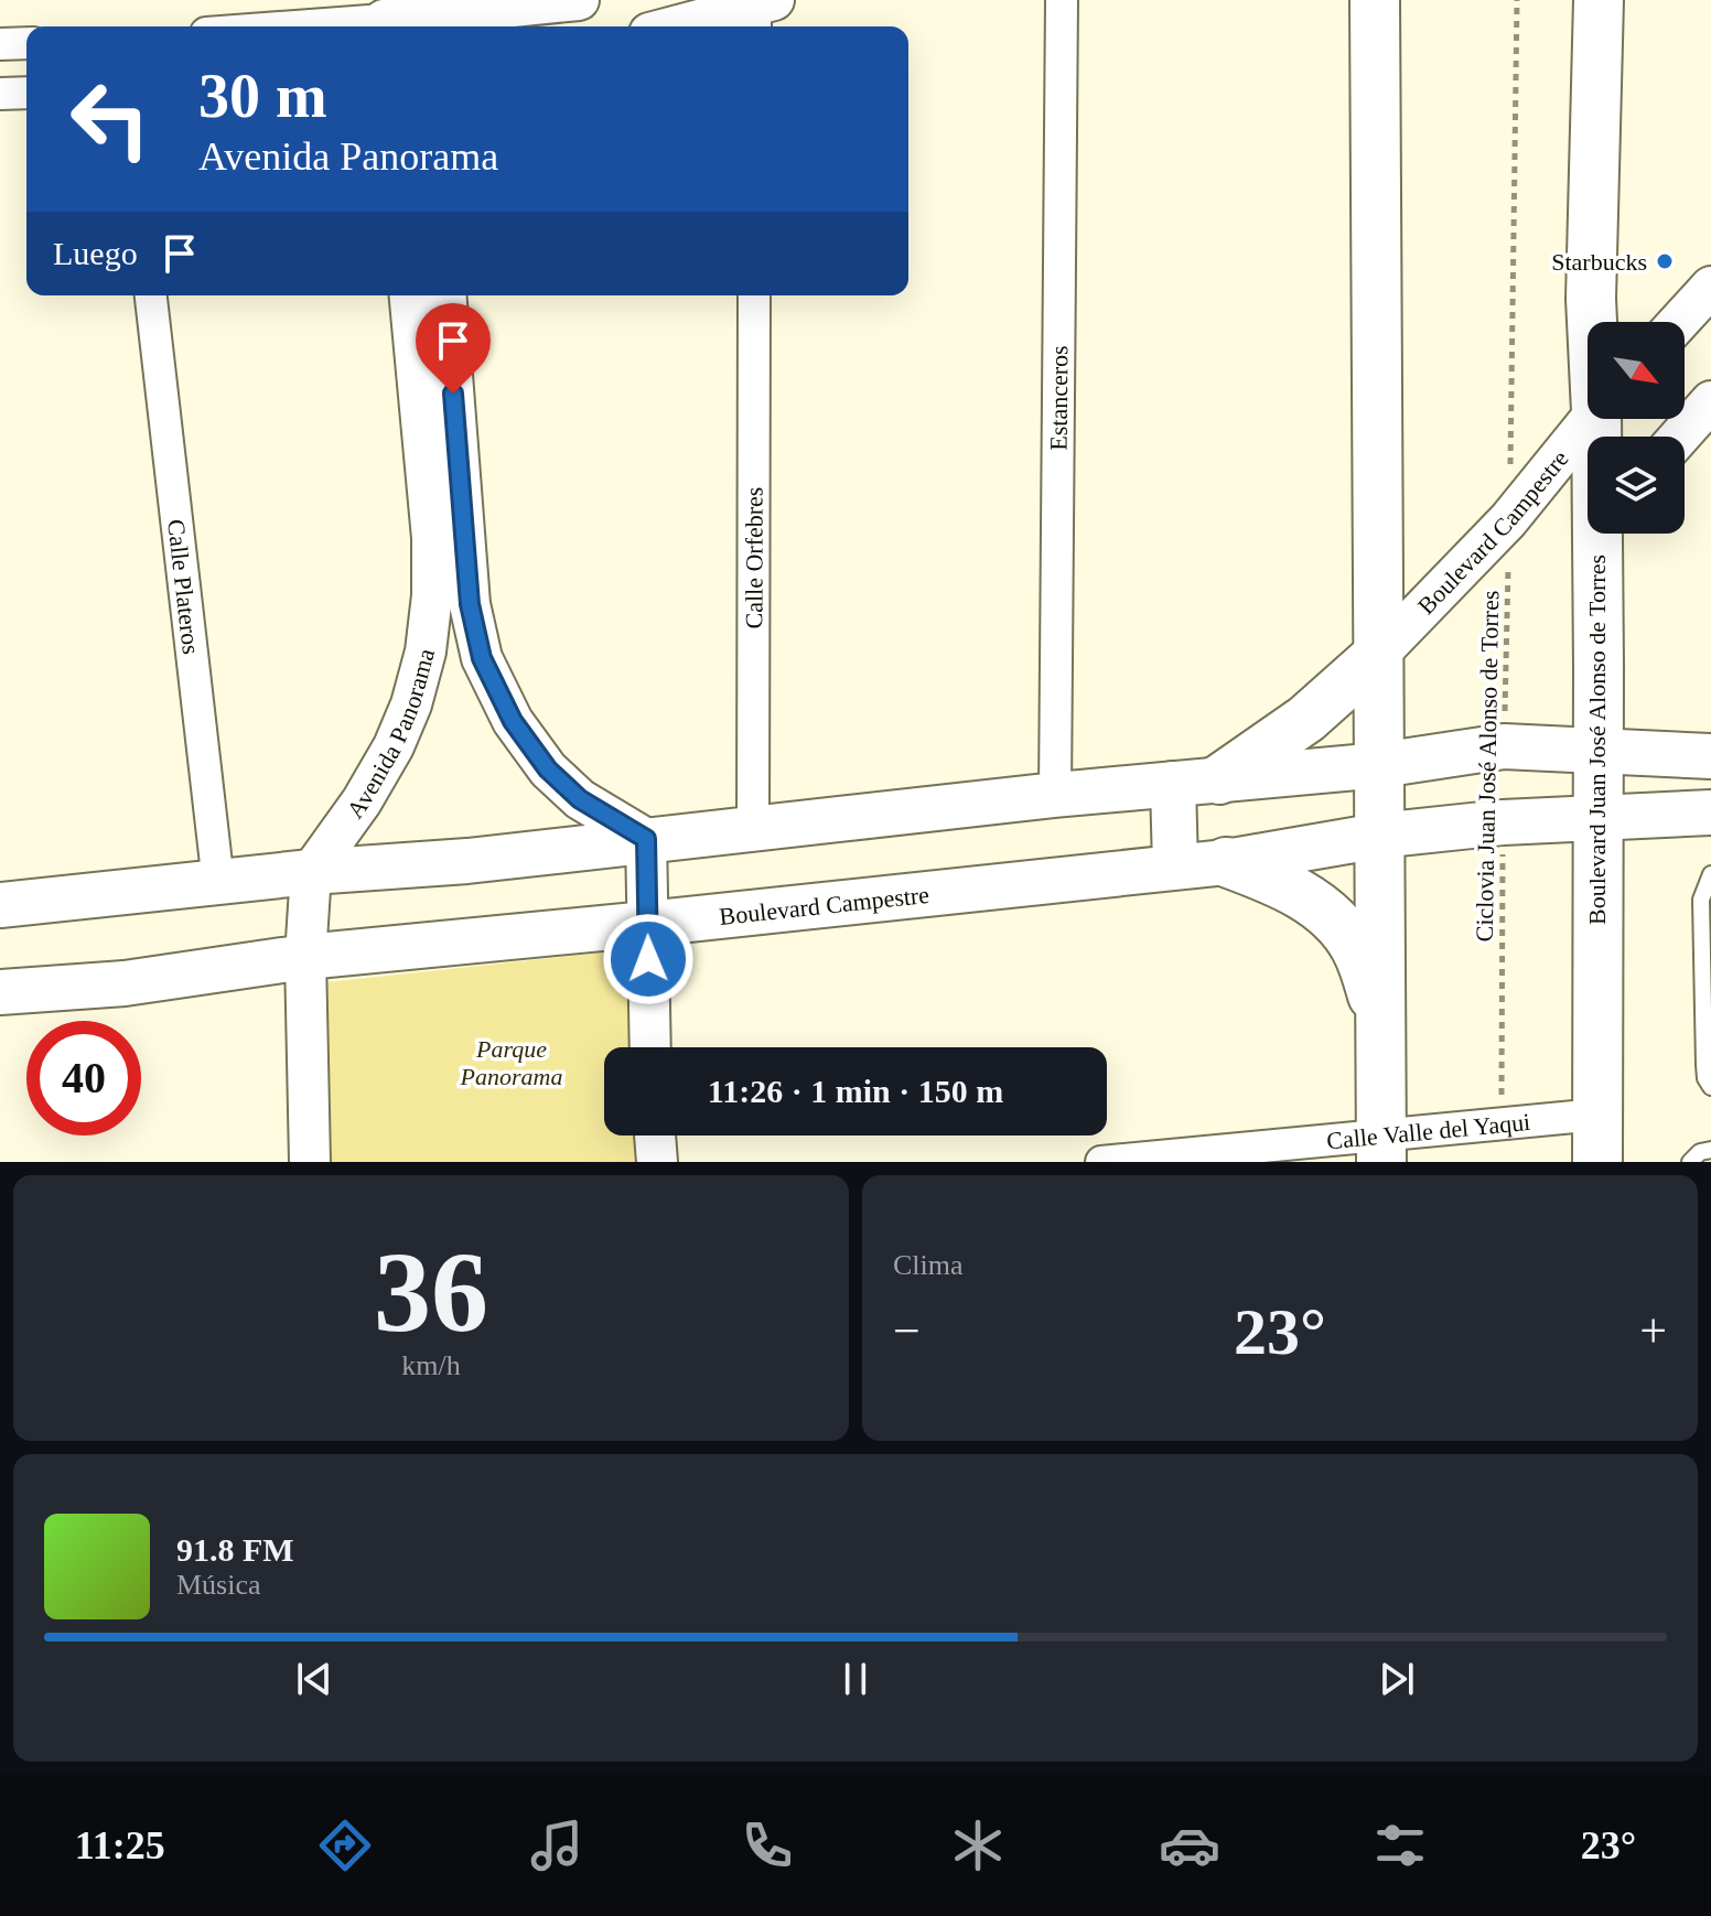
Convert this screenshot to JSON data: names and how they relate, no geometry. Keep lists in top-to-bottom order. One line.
{"streets":{"main road":["Boulevard Campestre","Boulevard Juan José Alonso de Torres"],"street":["Estanceros","Calle Orfebres","Calle Plateros","Avenida Panorama","Calle Valle del Yaqui"],"path":["Ciclovia Juan José Alonso de Torres"]},"crossings":[["Boulevard Campestre","Boulevard Juan José Alonso de Torres"],["Boulevard Campestre","Ciclovia Juan José Alonso de Torres"],["Boulevard Juan José Alonso de Torres","Calle Valle del Yaqui"],["Ciclovia Juan José Alonso de Torres","Calle Valle del Yaqui"]],"parks":["Parque Panorama"],"places":["Starbucks"],"north":"bottom right","page":{"turn":["30 m","Avenida Panorama"],"then":"Luego","limit":"40","trip":"11:26 · 1 min · 150 m","tile":[["36","km/h"],"Clima"],"heat":["−","23°","+"],"song":["91.8 FM","Música"],"tabs":["11:25","23°"]}}
